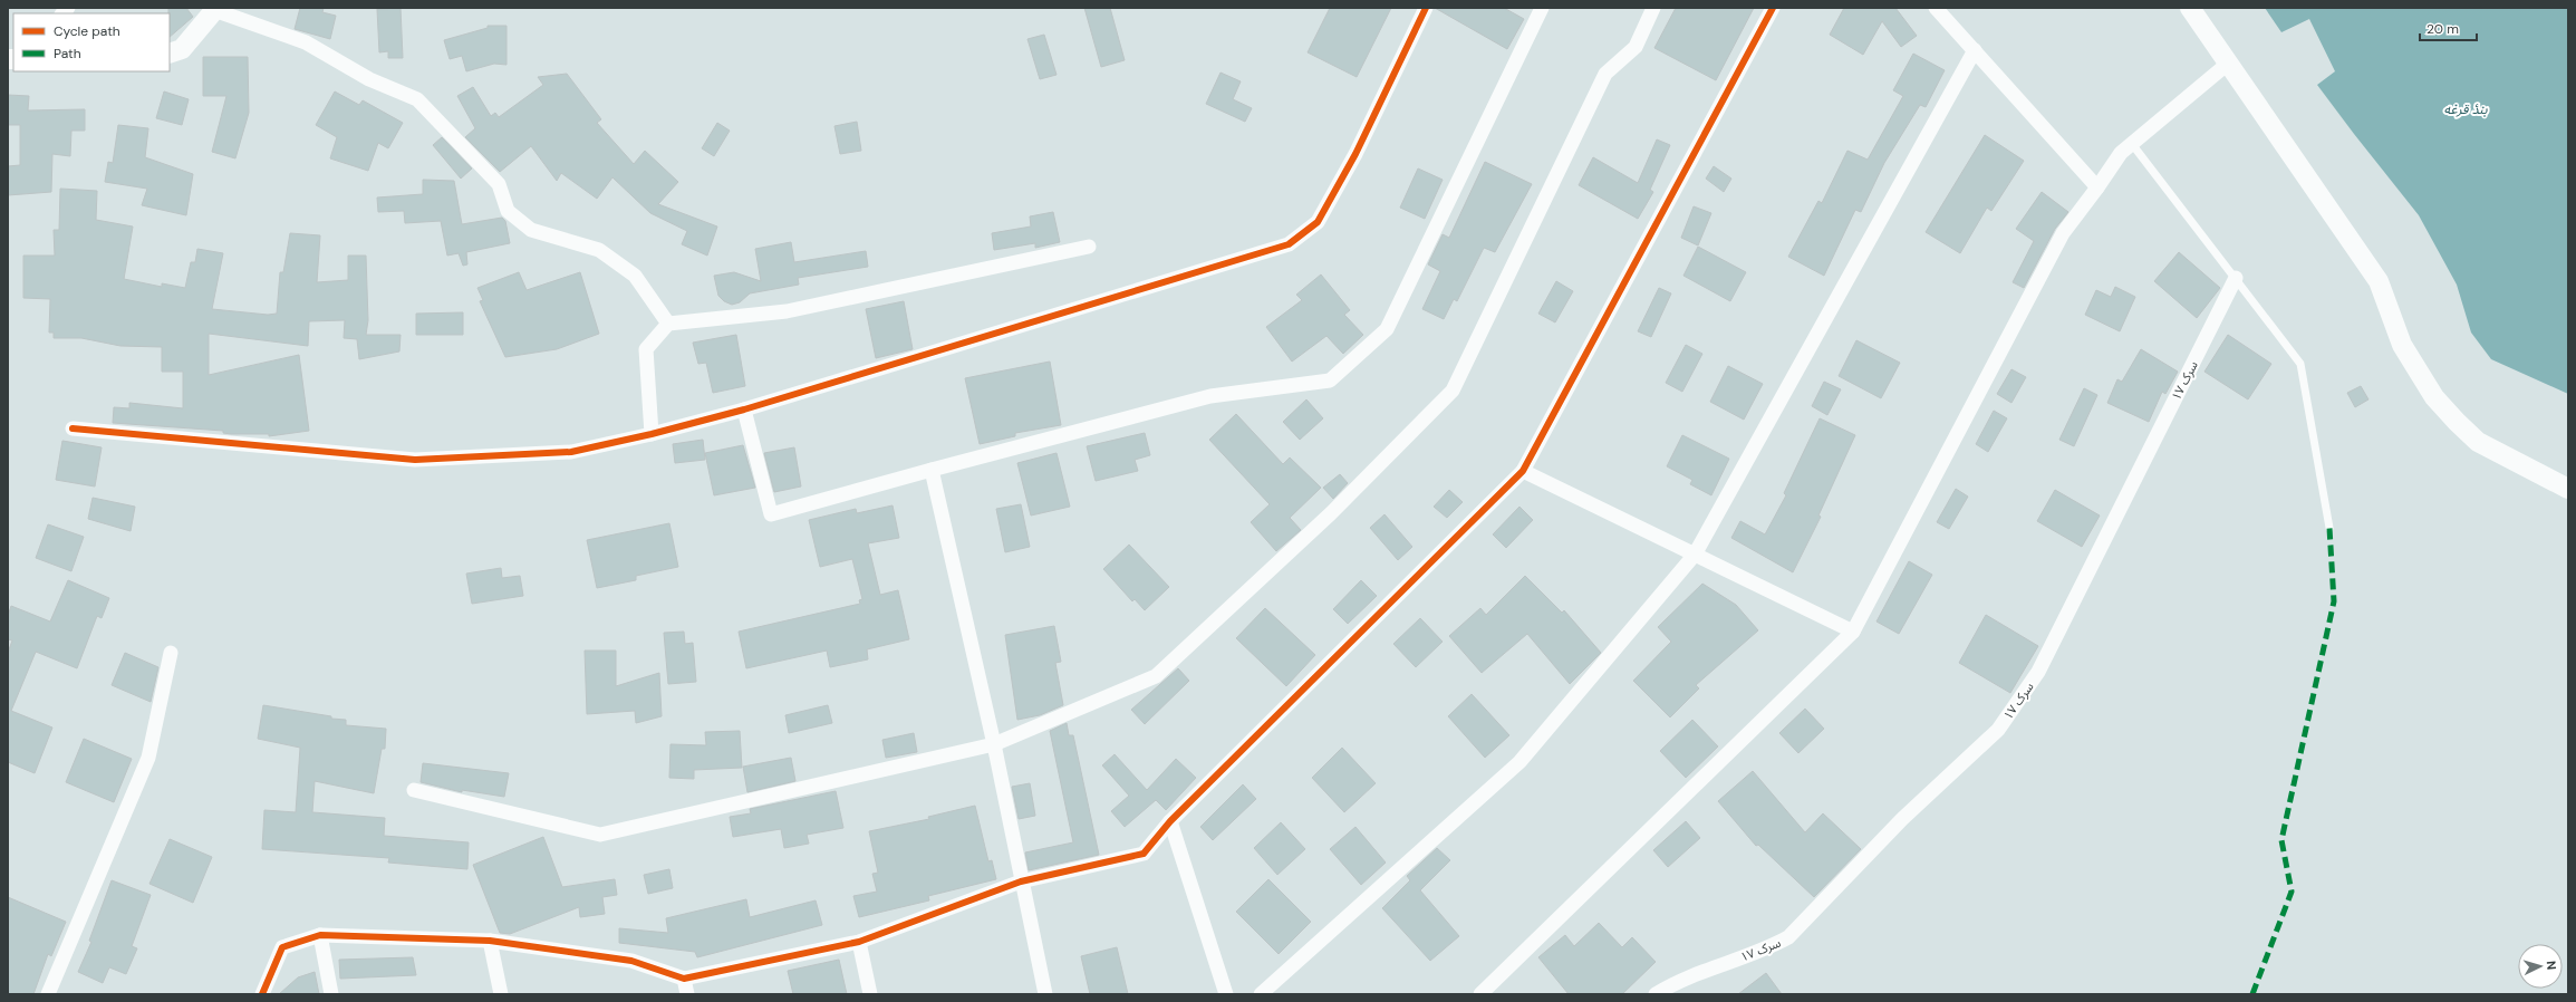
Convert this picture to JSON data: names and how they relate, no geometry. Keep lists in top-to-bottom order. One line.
{"streets":{"street":["سرک ۱۷"]},"water":["بندٔ قرغه"],"legend":["Cycle path","Path"],"scale_bar":"20 m","north":"right"}
